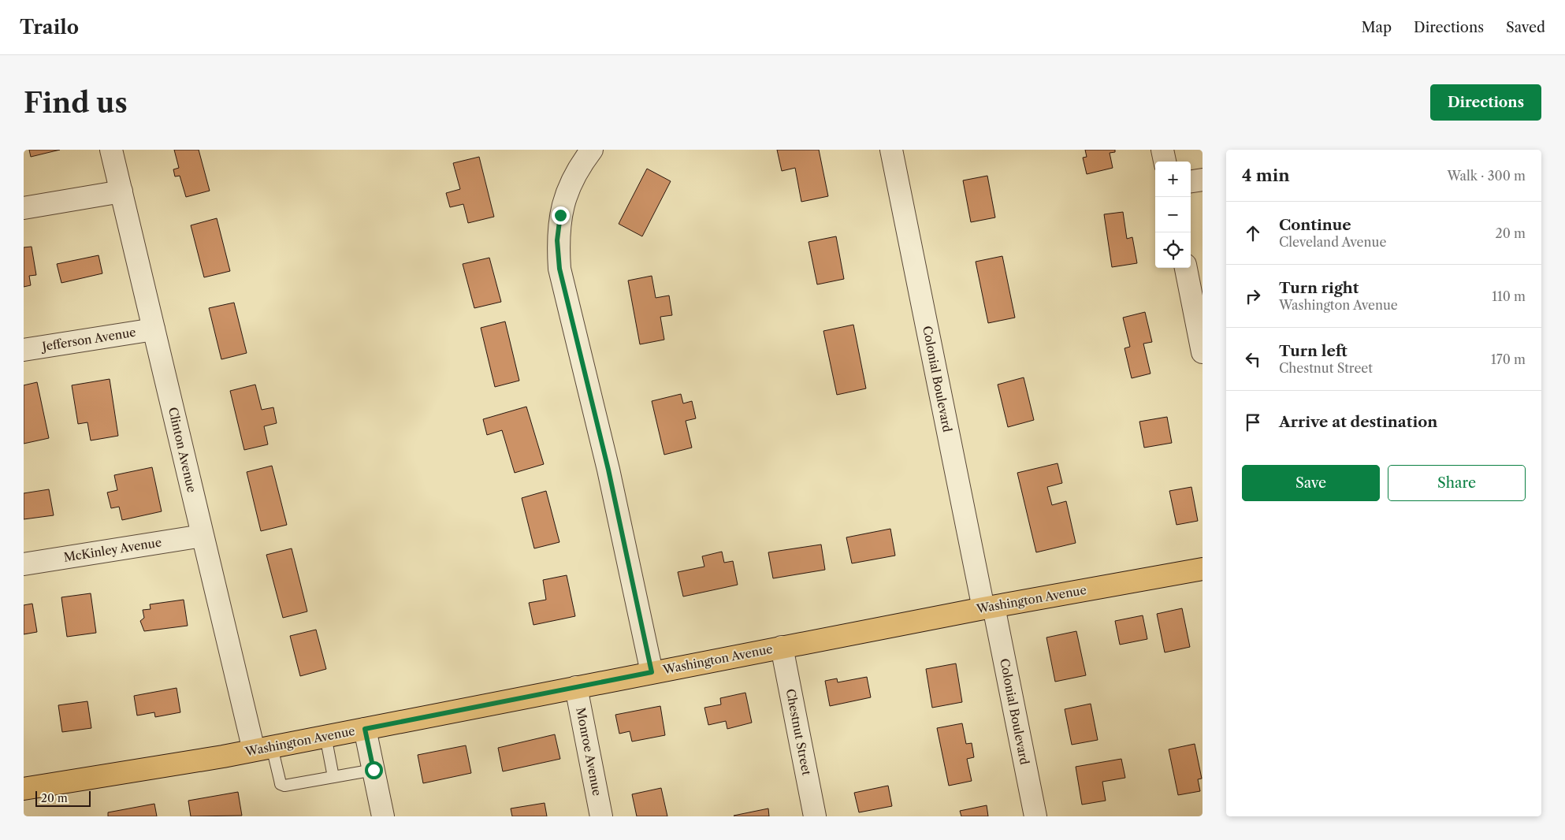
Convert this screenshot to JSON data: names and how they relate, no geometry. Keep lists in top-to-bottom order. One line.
{"streets":{"main road":["Washington Avenue"],"street":["Jefferson Avenue","Colonial Boulevard","Clinton Avenue","McKinley Avenue","Chestnut Street","Monroe Avenue"]},"crossings":[["Jefferson Avenue","Clinton Avenue"],["Colonial Boulevard","Washington Avenue"],["Clinton Avenue","McKinley Avenue"],["Clinton Avenue","Washington Avenue"],["Washington Avenue","Chestnut Street"],["Washington Avenue","Monroe Avenue"]],"scale_bar":"20 m","page":{"header":"Trailo","nav":["Map","Directions","Saved"],"buttons":["Directions",["Save","Share"]],"title":"Find us","heading":["4 min","Walk · 300 m"],"map_buttons":["+","−"],"list":[["Continue","Cleveland Avenue","20 m"],["Turn right","Washington Avenue","110 m"],["Turn left","Chestnut Street","170 m"],"Arrive at destination"],"scale":"20 m"}}
